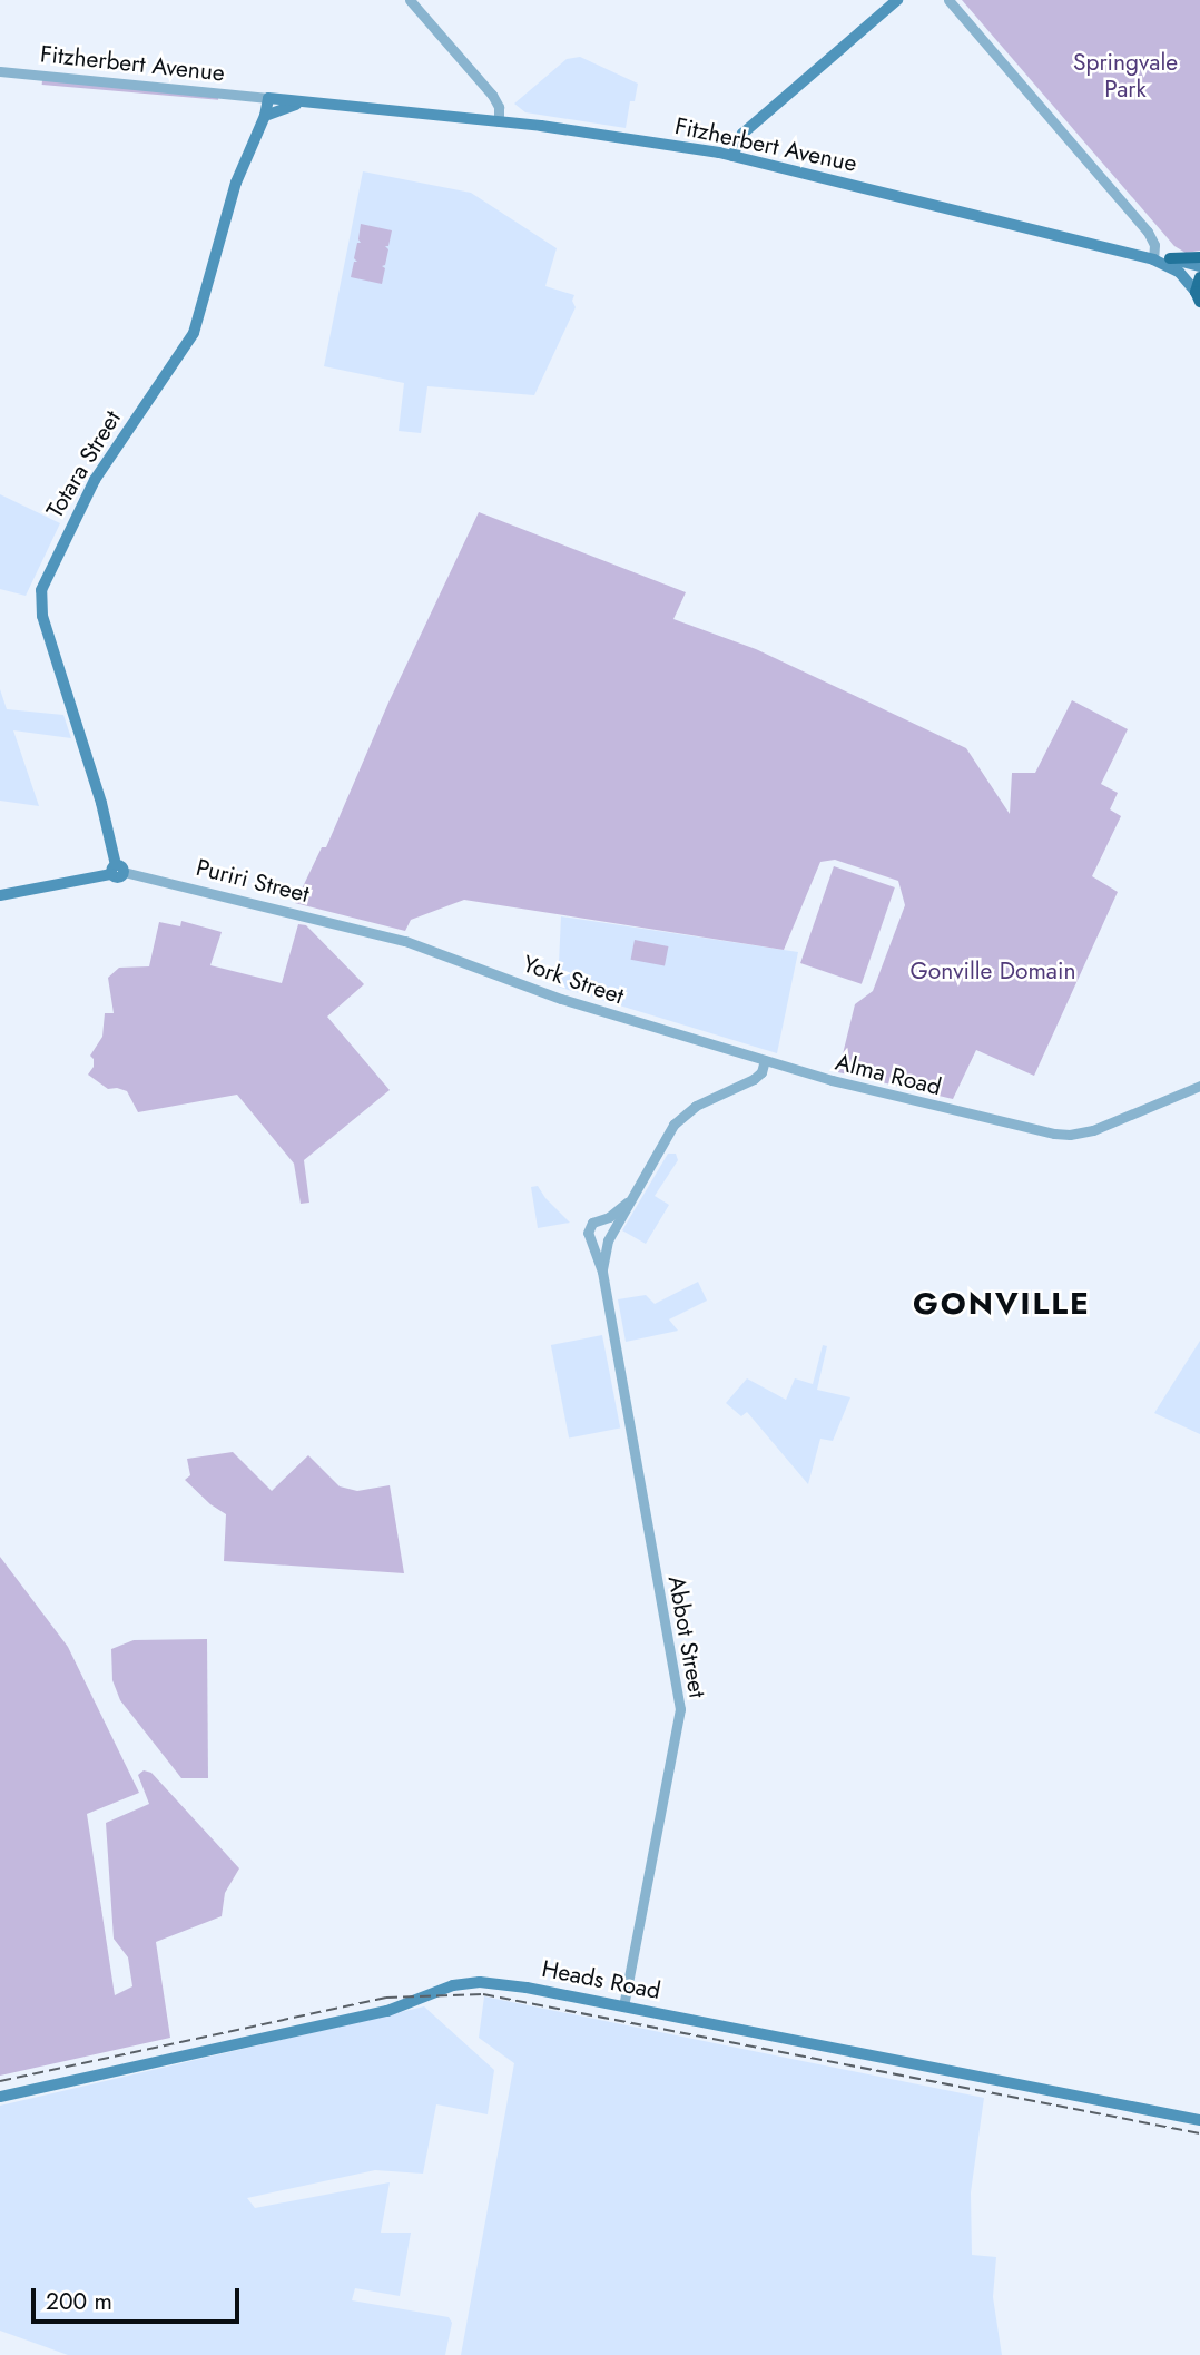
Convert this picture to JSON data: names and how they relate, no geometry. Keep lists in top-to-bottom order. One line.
{"streets":{"main road":["Fitzherbert Avenue","Totara Street","Puriri Street","Heads Road"],"street":["York Street","Alma Road","Abbot Street"]},"crossings":[["Fitzherbert Avenue","Totara Street"],["Totara Street","Puriri Street"],["Puriri Street","York Street"],["York Street","Alma Road"],["Abbot Street","Heads Road"]],"districts":["GONVILLE"],"parks":["Springvale Park","Gonville Domain"],"scale_bar":"200 m"}
